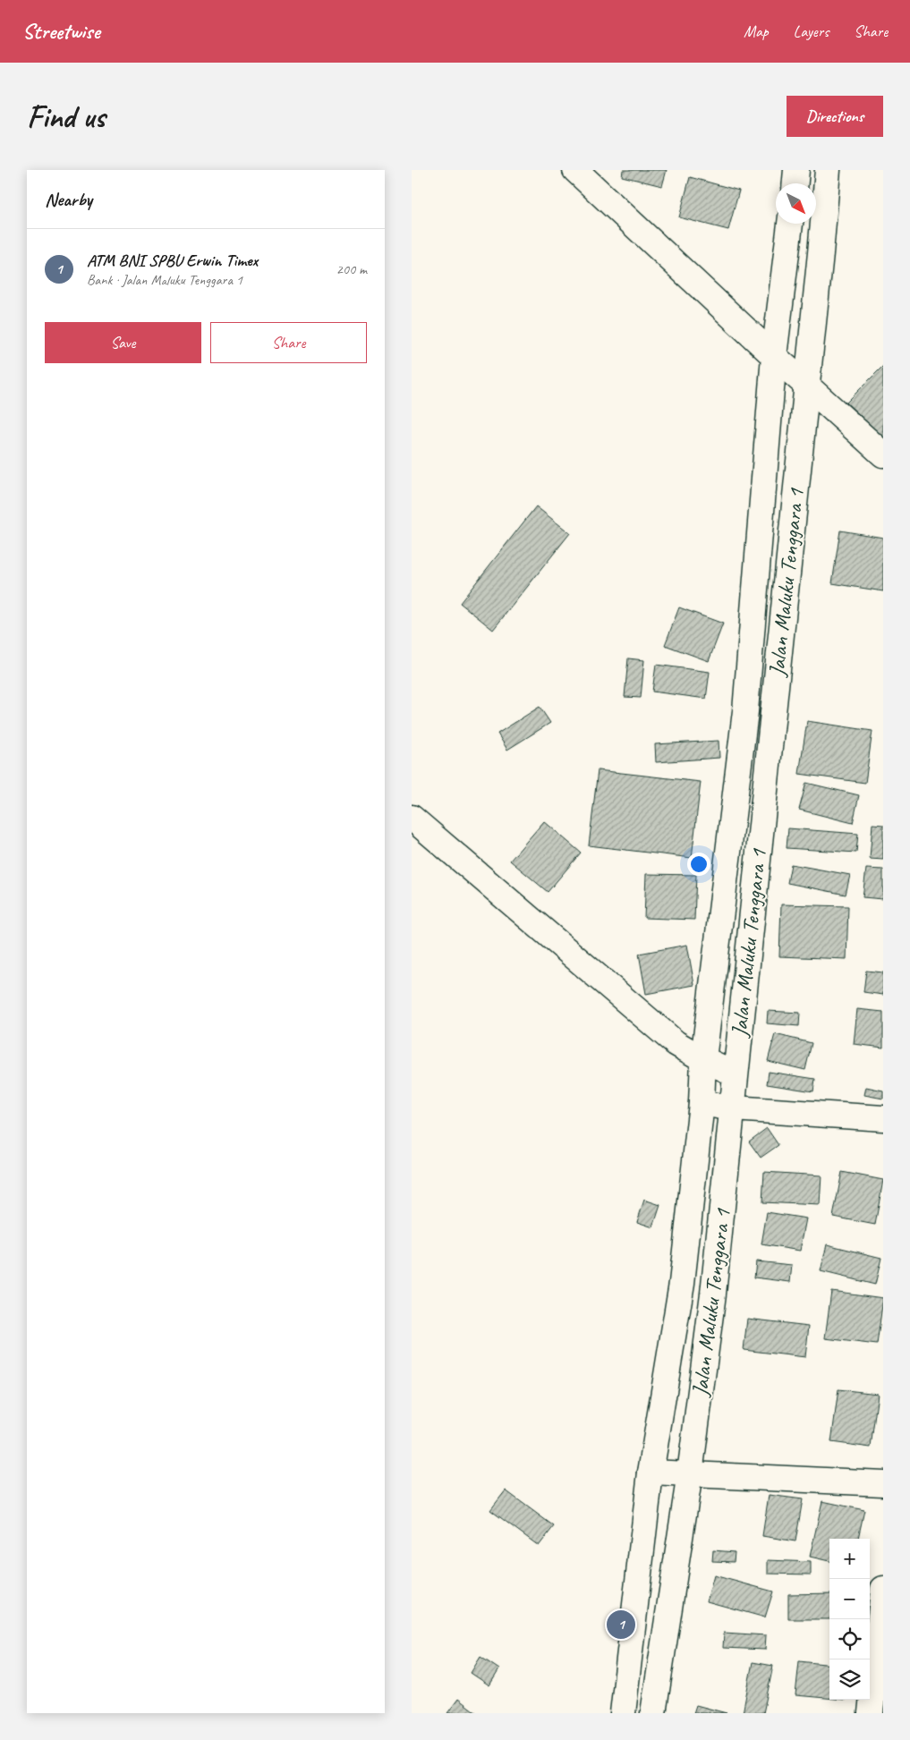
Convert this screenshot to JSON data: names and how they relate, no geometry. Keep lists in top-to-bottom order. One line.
{"streets":{"main road":["Jalan Maluku Tenggara 1"]},"north":"bottom right","page":{"header":"Streetwise","nav":["Map","Layers","Share"],"buttons":["Directions",["Save","Share"]],"title":"Find us","heading":"Nearby","list":[{"mark":"1","name":"ATM BNI SPBU Erwin Timex","note":"Bank · Jalan Maluku Tenggara 1","value":"200 m"}],"map_buttons":["+","−"],"pins":"1"}}
